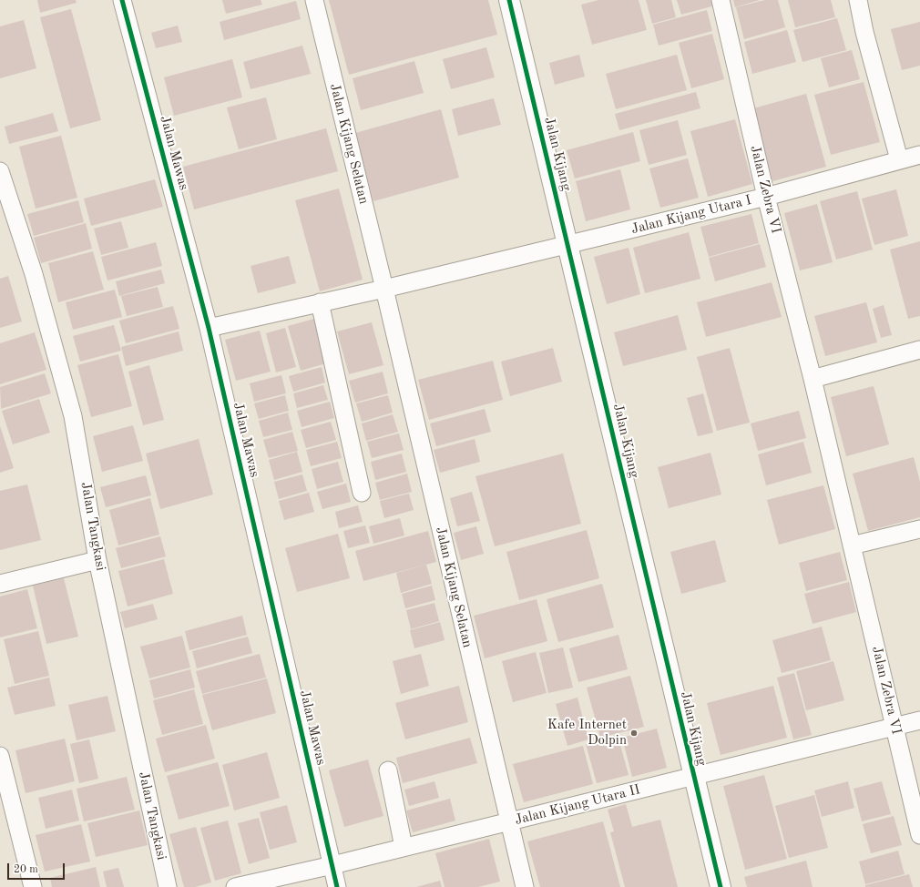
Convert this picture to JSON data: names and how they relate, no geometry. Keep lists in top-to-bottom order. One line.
{"streets":{"street":["Jalan Kijang Selatan","Jalan Mawas","Jalan Kijang","Jalan Zebra VI","Jalan Kijang Utara I","Jalan Tangkasi","Jalan Kijang Utara II"]},"crossings":[["Jalan Kijang Selatan","Jalan Kijang Utara II"],["Jalan Mawas","Jalan Kijang Utara II"],["Jalan Kijang","Jalan Kijang Utara I"],["Jalan Kijang","Jalan Kijang Utara II"],["Jalan Zebra VI","Jalan Kijang Utara I"],["Jalan Zebra VI","Jalan Kijang Utara II"]],"places":["Kafe Internet Dolpin"],"scale_bar":"20 m"}
